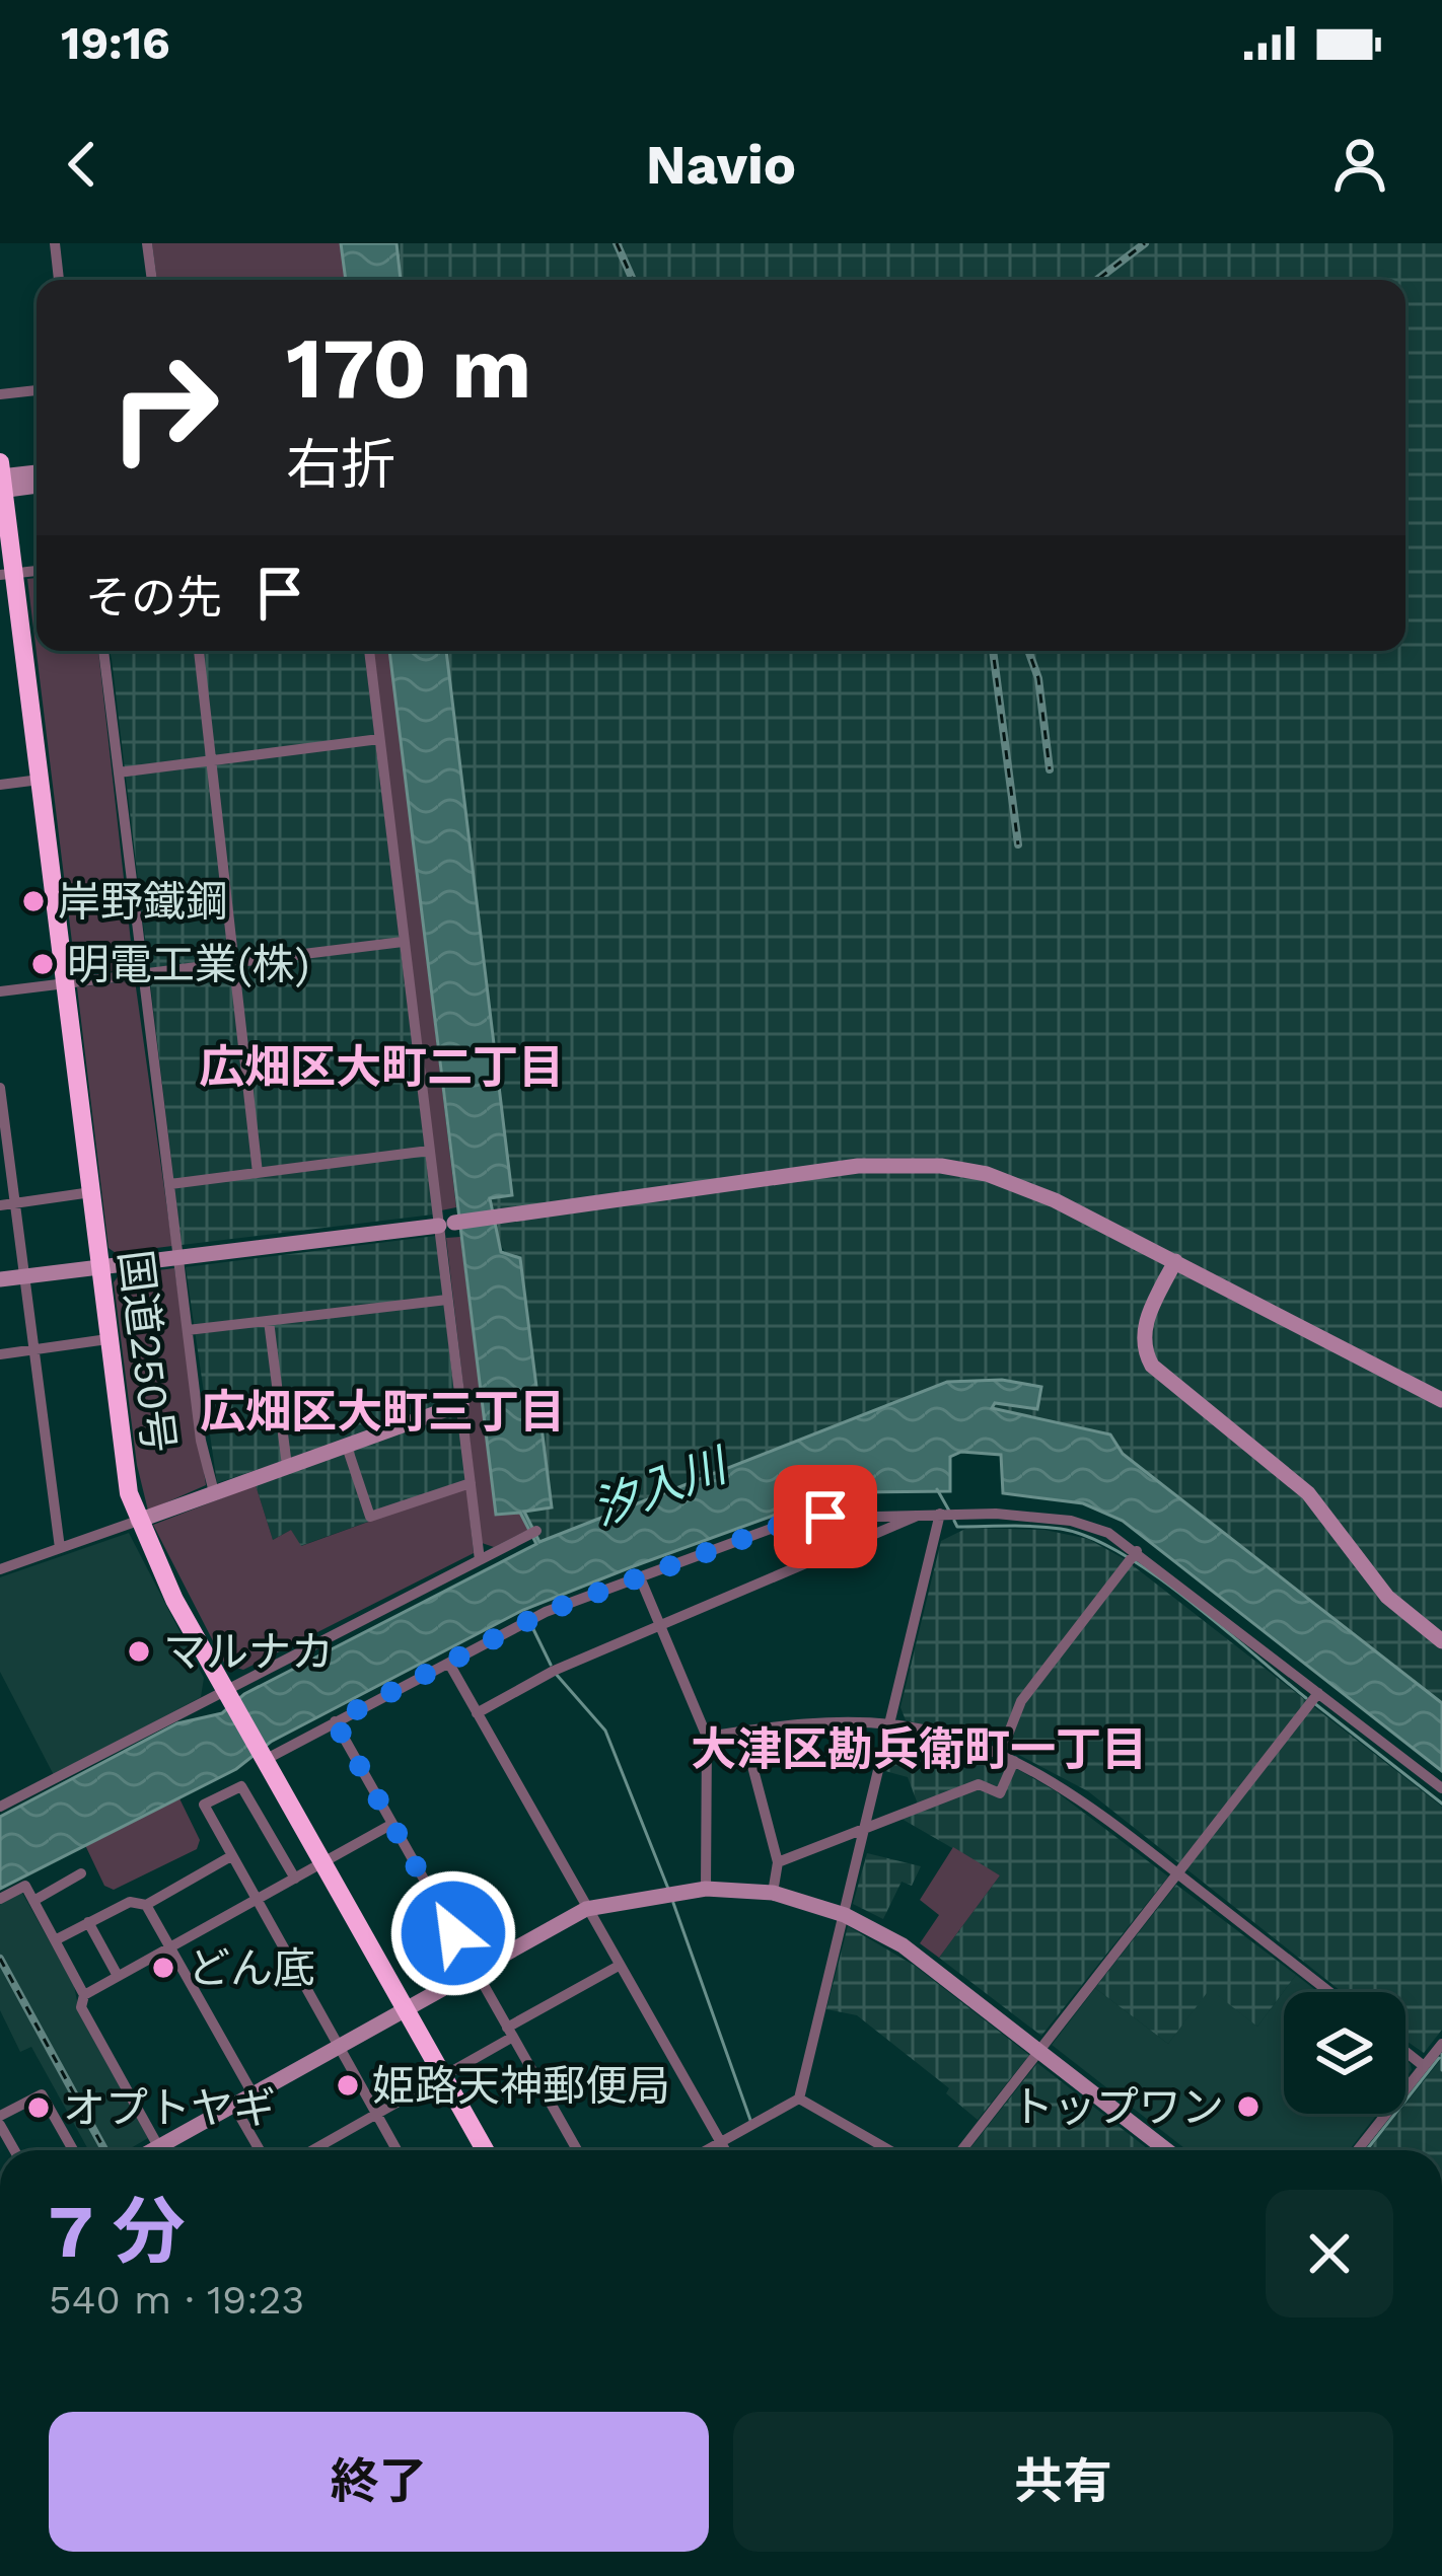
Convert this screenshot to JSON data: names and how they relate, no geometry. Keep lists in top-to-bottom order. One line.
{"streets":{"highway":["国道250号"]},"districts":["広畑区大町二丁目","広畑区大町三丁目","大津区勘兵衛町一丁目"],"water":["汐入川"],"places":["岸野鐵鋼","明電工業(株)","マルナカ","どん底","姫路天神郵便局","トップワン","オプトヤギ"],"page":{"status":"19:16","header":"Navio","turn":["170 m","右折"],"then":"その先","heading":["7 分","540 m · 19:23"],"buttons":["終了","共有"]}}
